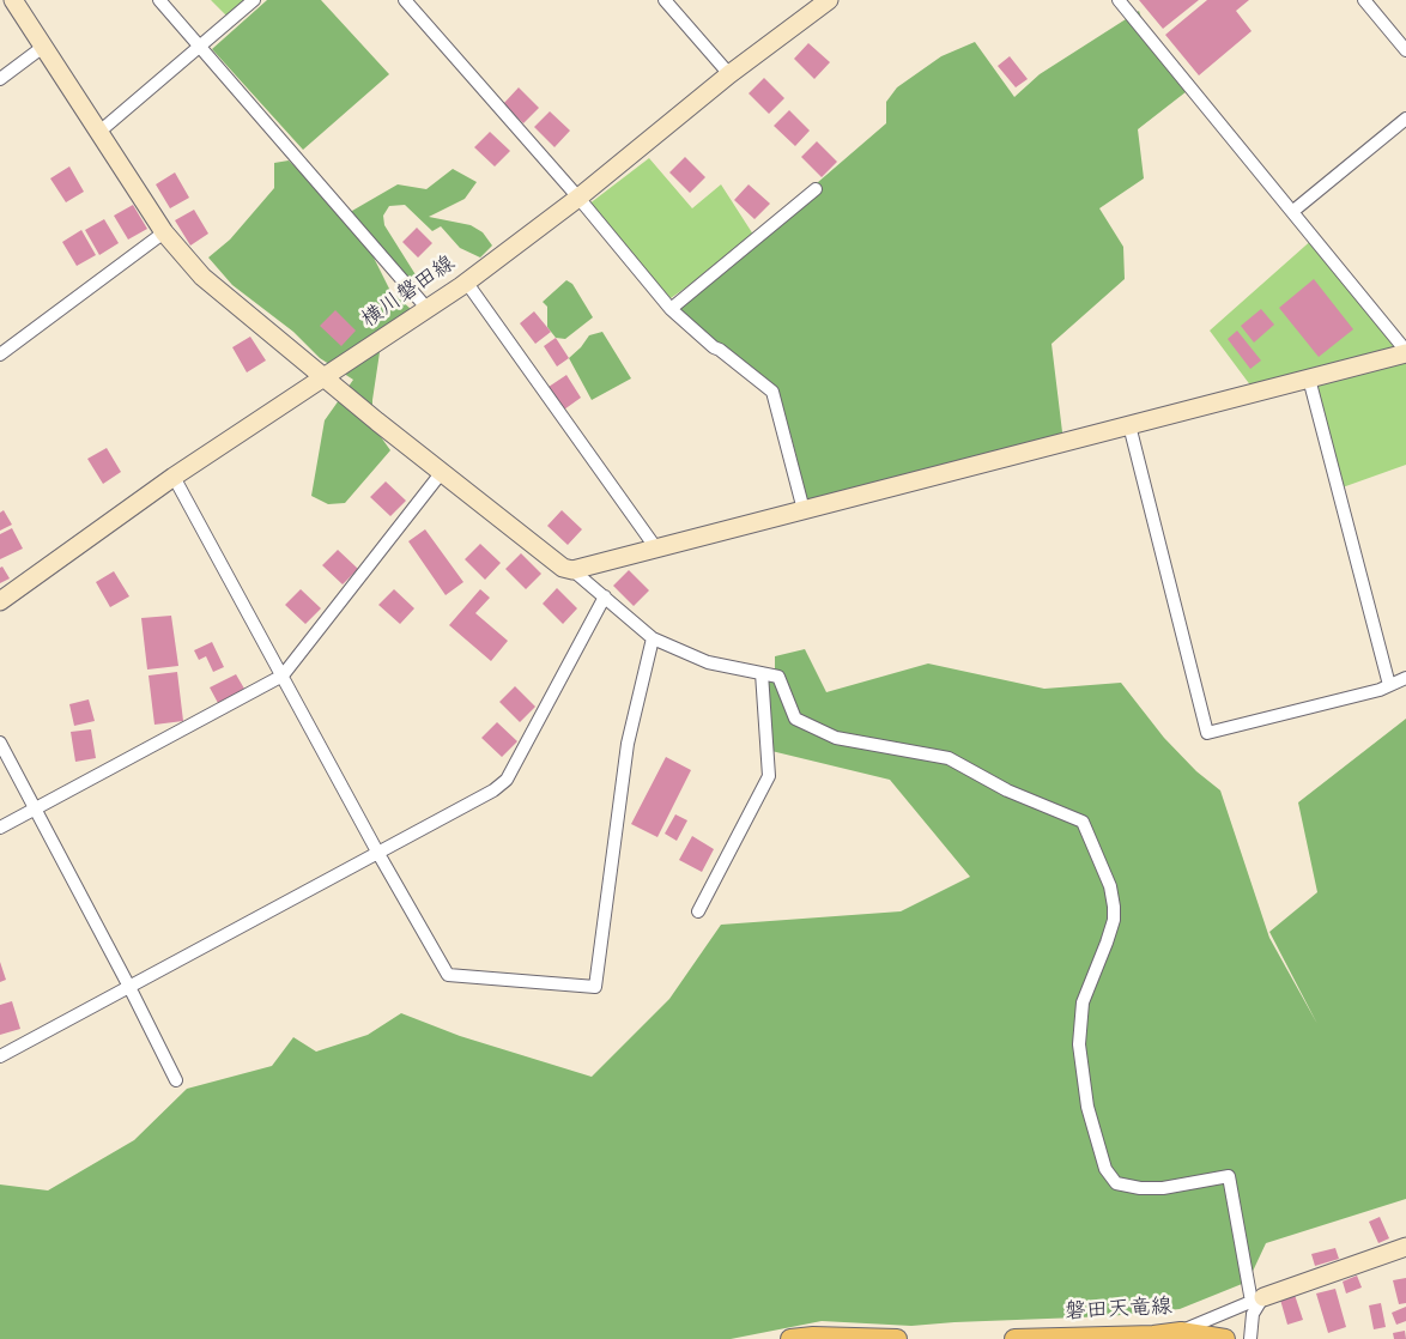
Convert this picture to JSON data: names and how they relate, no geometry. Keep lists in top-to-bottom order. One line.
{"streets":{"main road":["磐田天竜線"],"street":["横川磐田線"]}}
